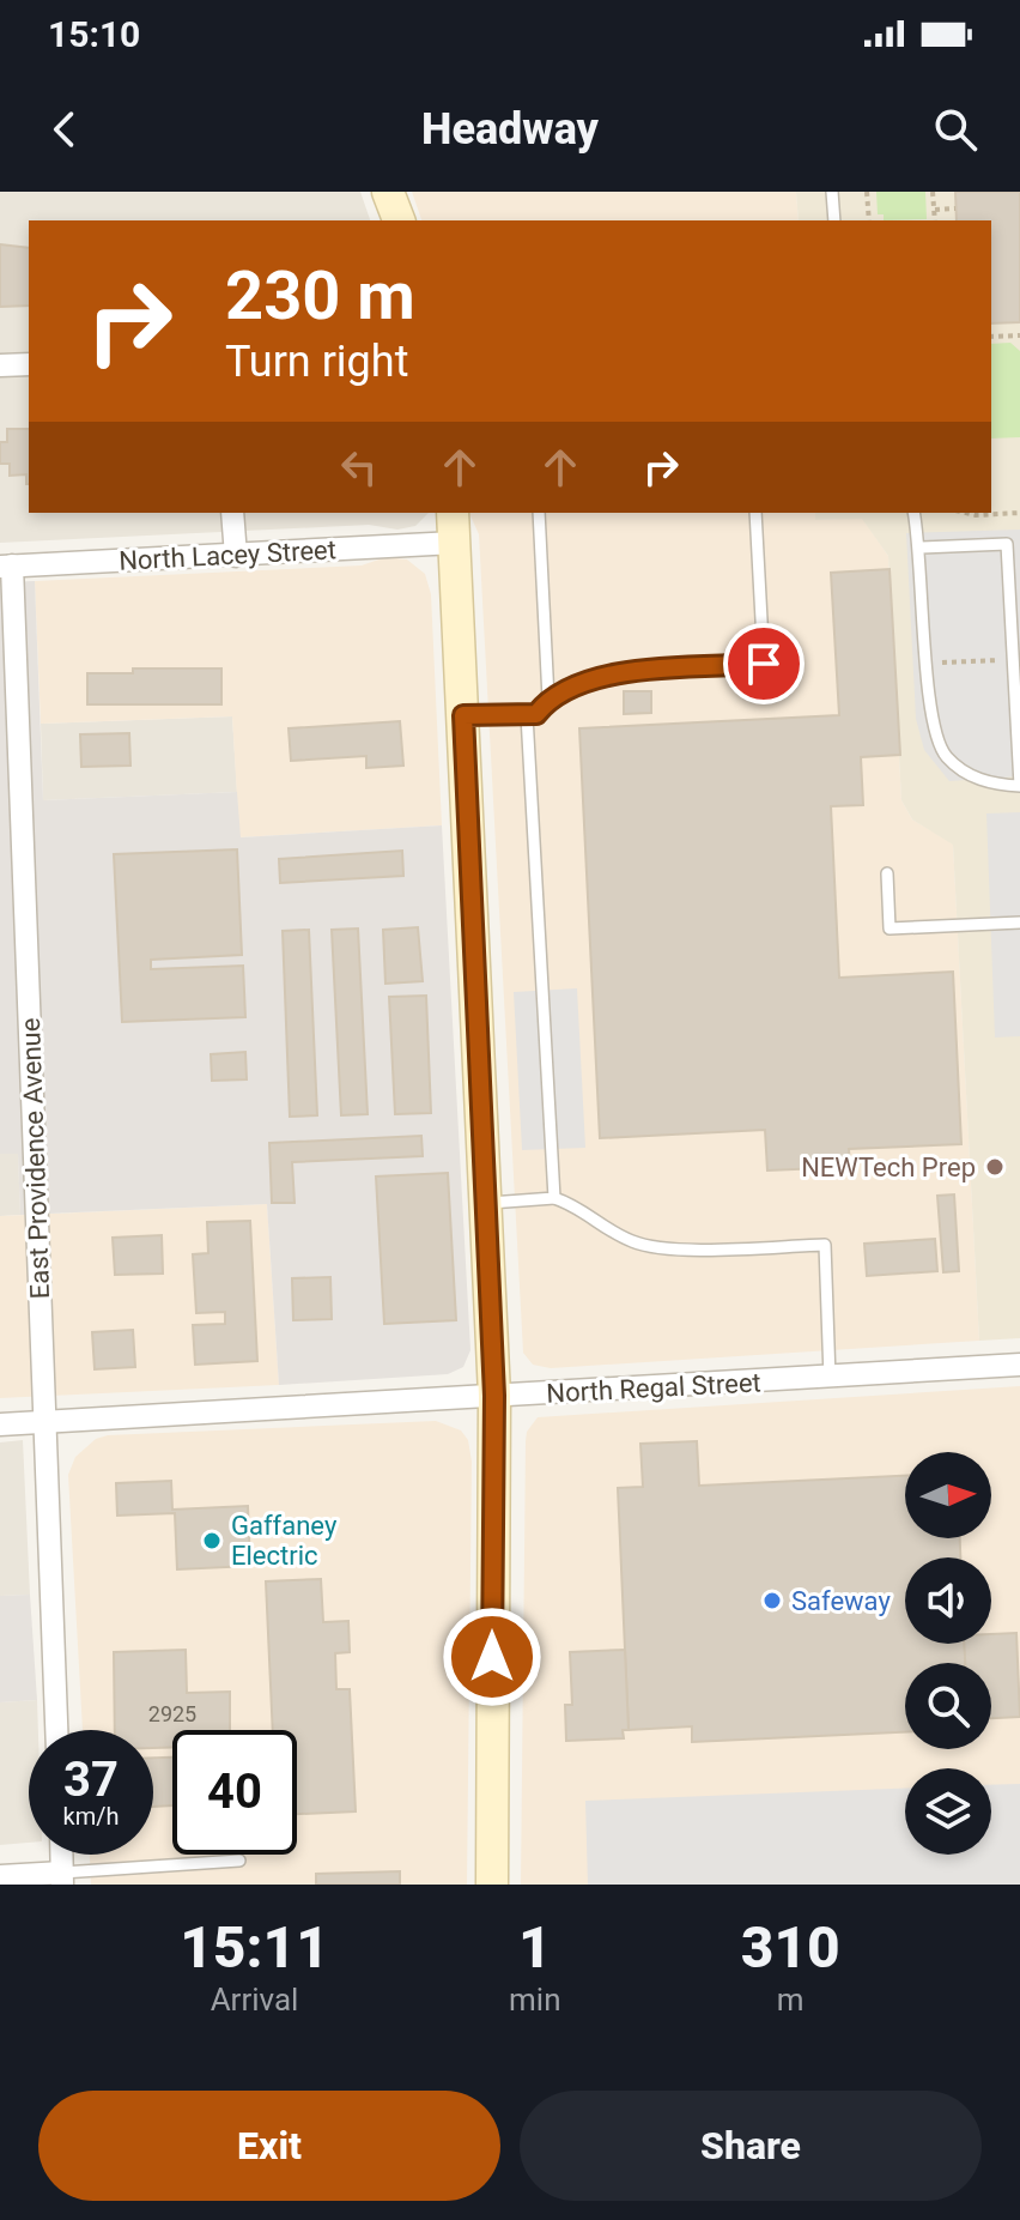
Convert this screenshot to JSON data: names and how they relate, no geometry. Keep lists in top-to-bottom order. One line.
{"streets":{"street":["North Lacey Street","East Providence Avenue","North Regal Street"]},"crossings":[["North Lacey Street","East Providence Avenue"],["East Providence Avenue","North Regal Street"]],"places":["NEWTech Prep","Gaffaney Electric","Safeway"],"house_numbers":["2925"],"north":"right","page":{"status":"15:10","header":"Headway","turn":["230 m","Turn right"],"speed":"37 km/h","limit":"40","eta":["15:11","Arrival","1","min","310","m"],"buttons":["Exit","Share"]}}
